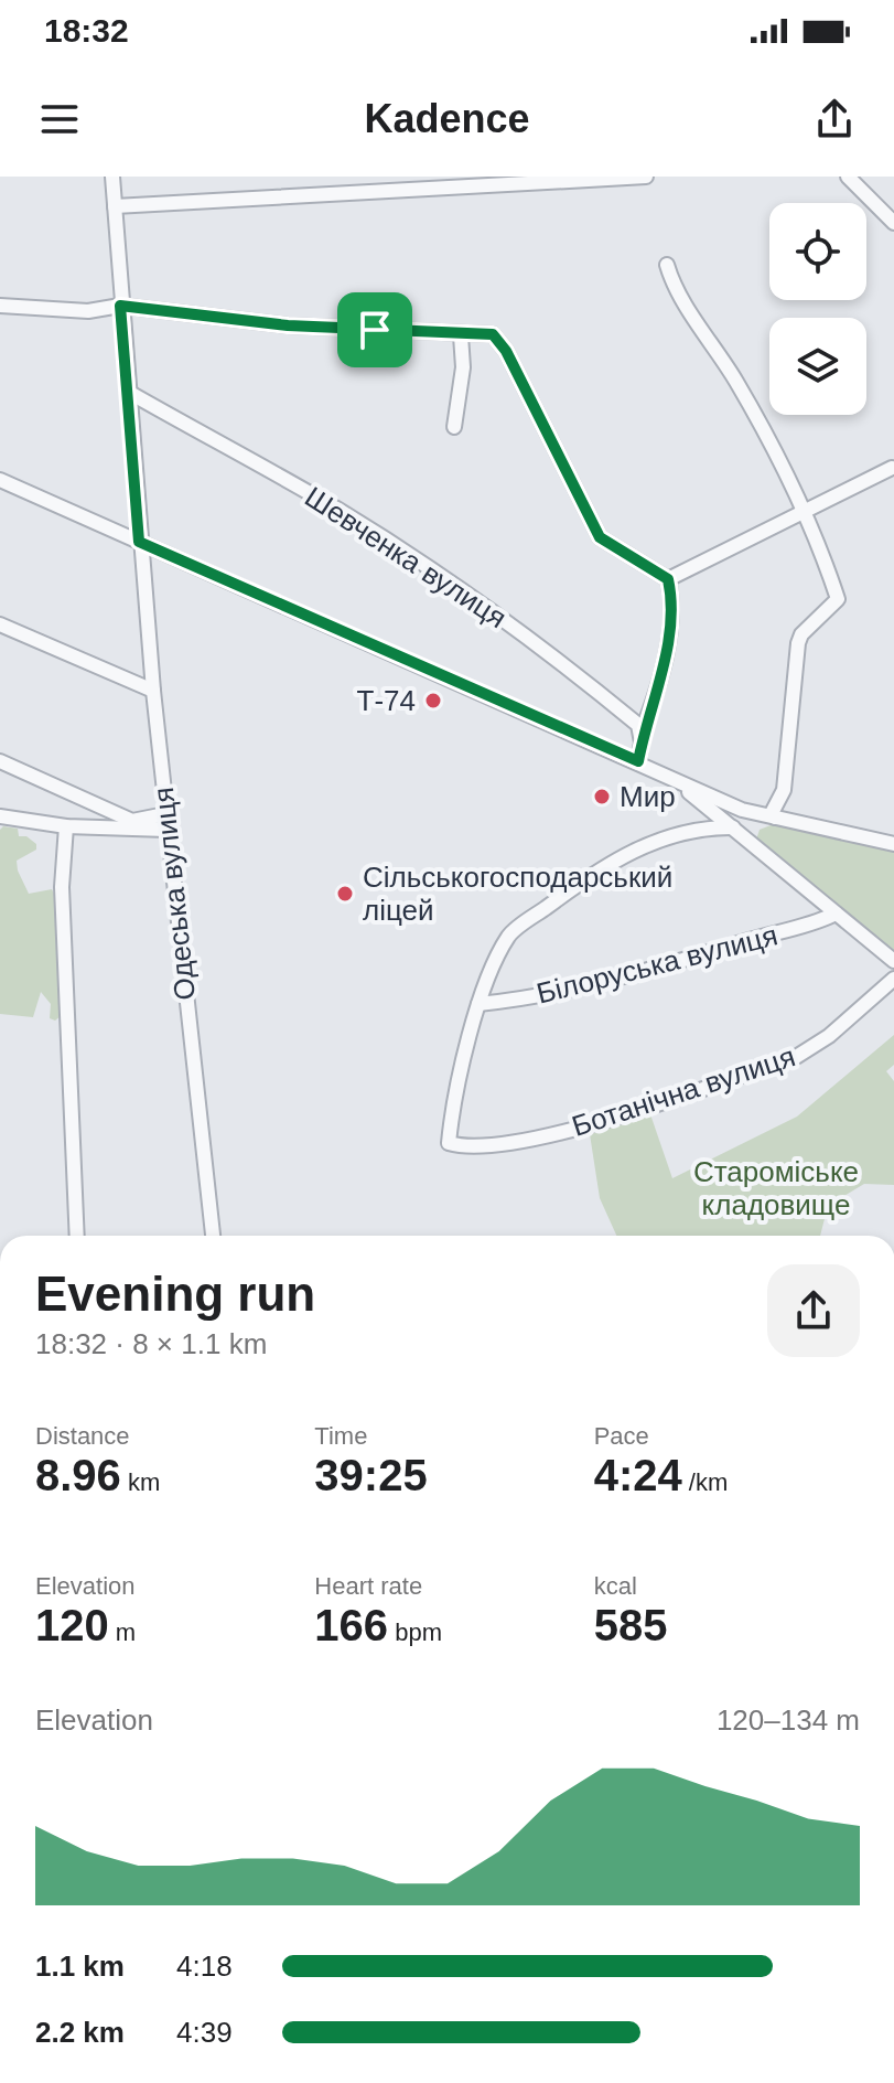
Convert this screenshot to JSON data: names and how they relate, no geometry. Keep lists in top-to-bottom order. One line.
{"streets":{"street":["Шевченка вулиця","Одеська вулиця","Білоруська вулиця","Ботанічна вулиця"]},"crossings":[["Шевченка вулиця","Одеська вулиця"],["Білоруська вулиця","Ботанічна вулиця"]],"parks":["Староміське кладовище"],"places":["Т-74","Мир","Сільськогосподарський ліцей"],"page":{"status":"18:32","header":"Kadence","heading":["Evening run","18:32 · 8 × 1.1 km"],"stats":[["Distance","8.96 km"],["Time","39:25"],["Pace","4:24 /km"],["Elevation","120 m"],["Heart rate","166 bpm"],["kcal","585"]],"chart":["Elevation","120–134 m"],"list":[{"name":"1.1 km","note":"4:18"},{"name":"2.2 km","note":"4:39"}]}}
